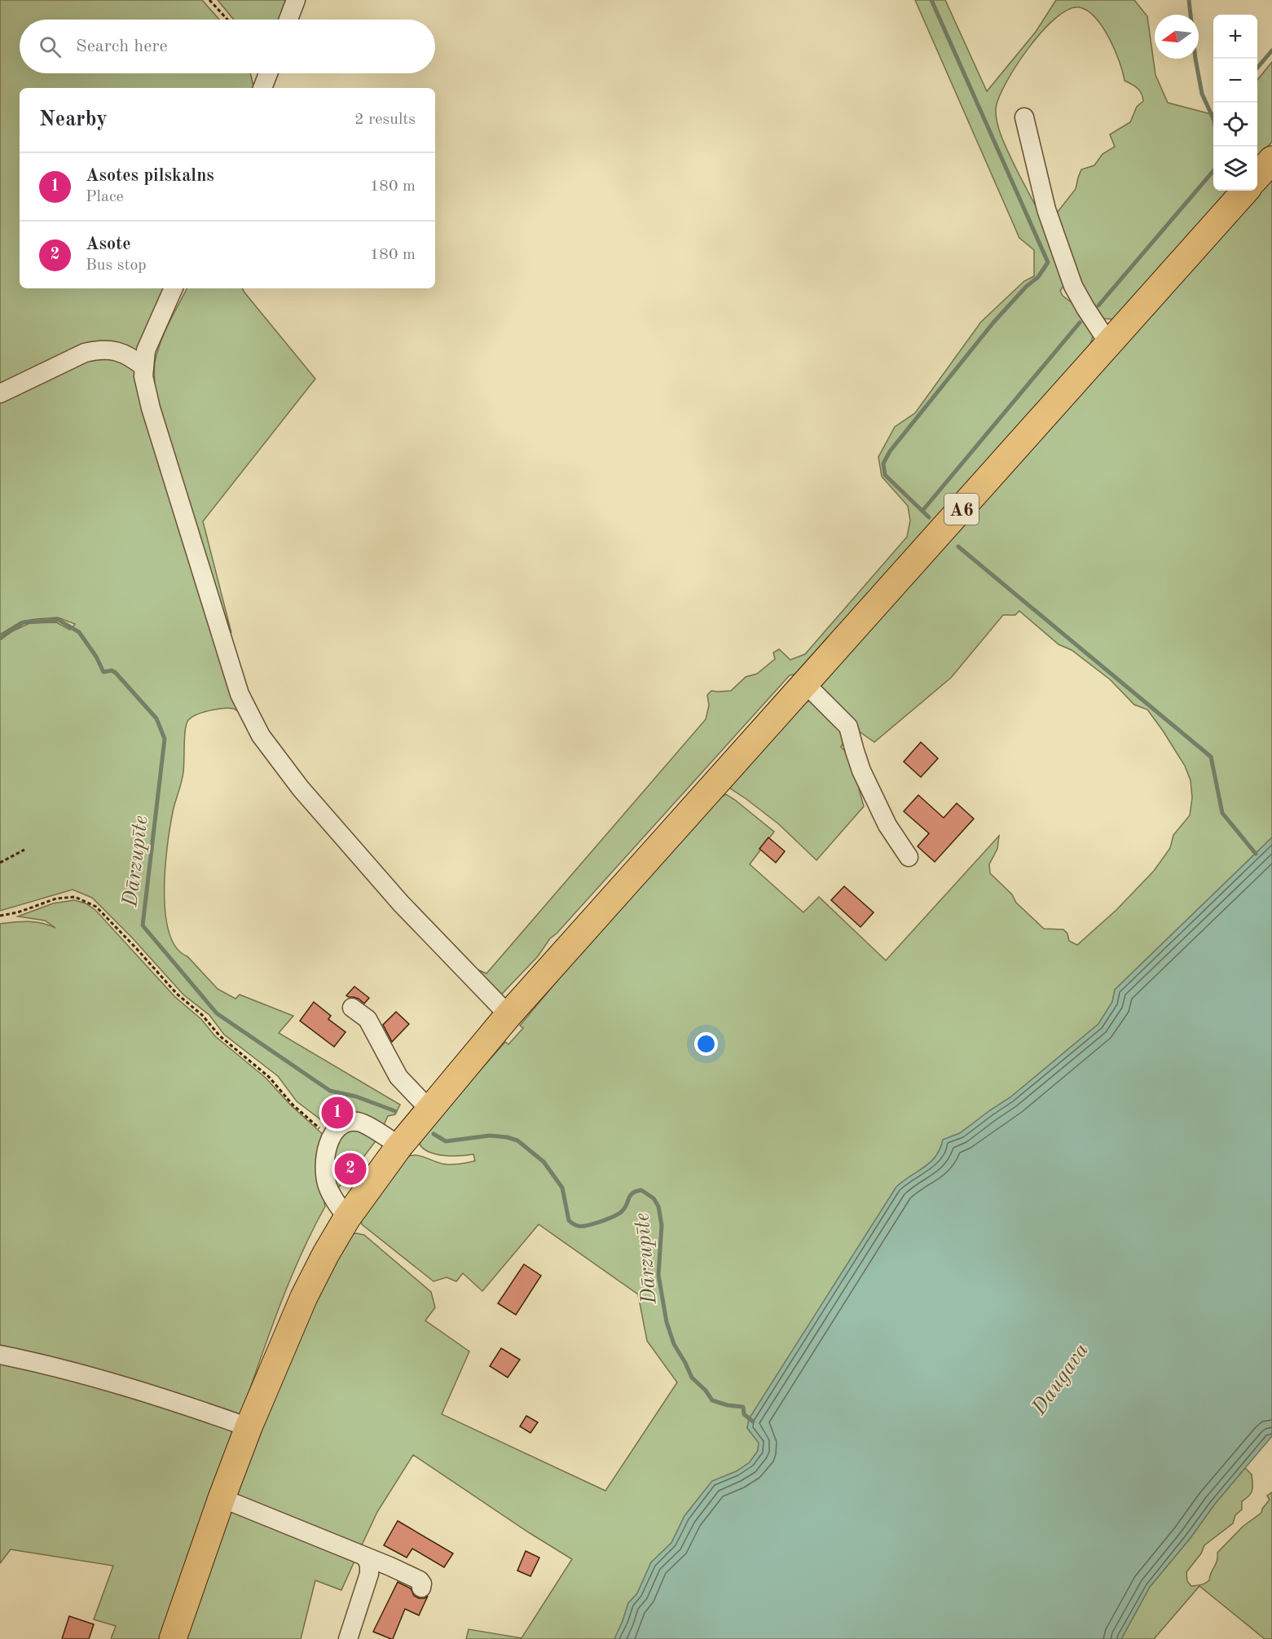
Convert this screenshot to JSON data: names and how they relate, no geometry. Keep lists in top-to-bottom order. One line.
{"streets":{"highway":["A6"]},"water":["Dārzupīte","Daugava"],"north":"left","page":{"map_buttons":["+","−"],"search":"Search here","heading":["Nearby","2 results"],"list":[{"mark":"1","name":"Asotes pilskalns","note":"Place","value":"180 m"},{"mark":"2","name":"Asote","note":"Bus stop","value":"180 m"}],"pins":["1","2"]}}
